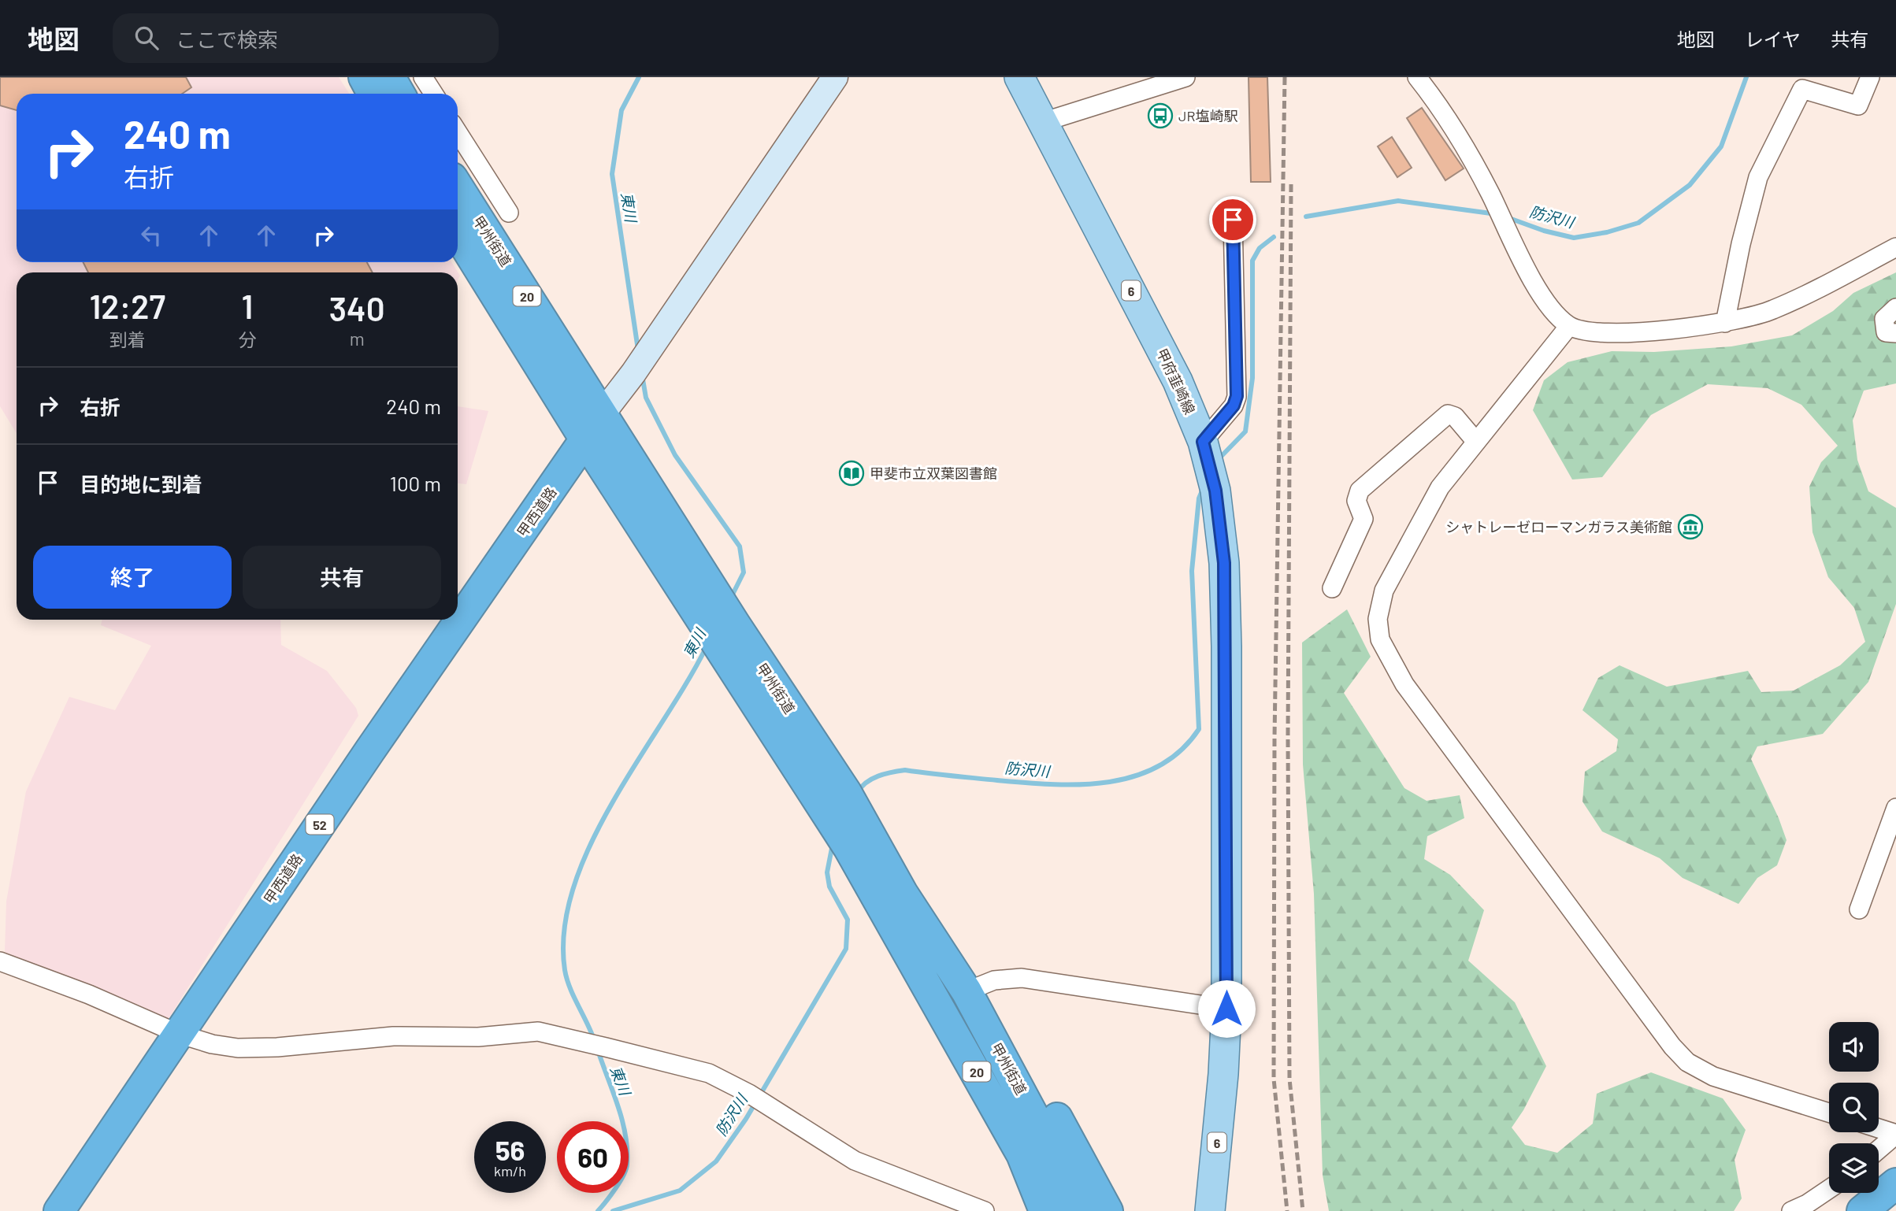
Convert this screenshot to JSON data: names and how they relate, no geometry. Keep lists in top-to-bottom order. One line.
{"streets":{"highway":["甲州街道","20","甲西道路","52"],"main road":["6","甲府韮崎線"]},"crossings":[["甲州街道","甲西道路"],["甲州街道","52"],["甲西道路","52"]],"water":["東川","防沢川"],"places":{"bus stop":["JR塩崎駅"],"library":["甲斐市立双葉図書館"],"museum":["シャトレーゼローマンガラス美術館"]},"page":{"header":"地図","search":"ここで検索","nav":["地図","レイヤ","共有"],"turn":["240 m","右折"],"eta":["12:27","到着","1","分","340","m"],"list":[{"name":"右折","value":"240 m"},{"name":"目的地に到着","value":"100 m"}],"buttons":["終了","共有"],"speed":"56 km/h","limit":"60"}}
